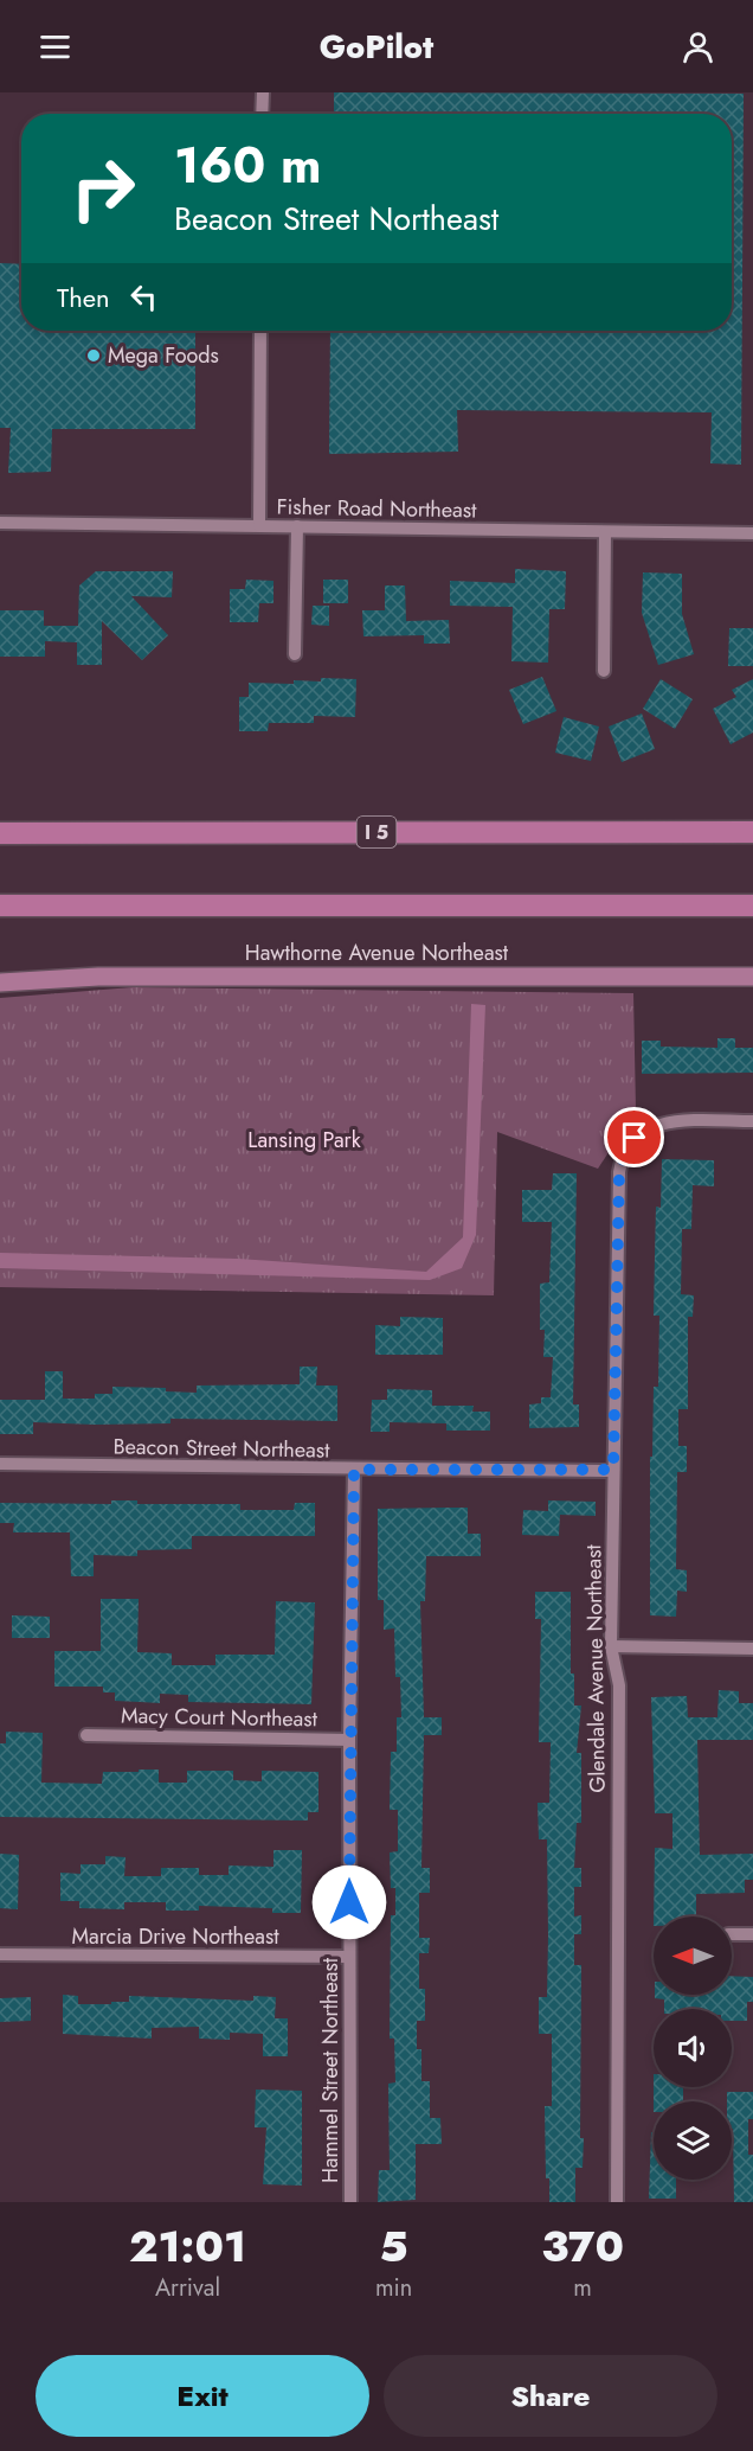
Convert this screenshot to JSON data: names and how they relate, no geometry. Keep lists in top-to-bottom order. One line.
{"streets":{"highway":["I 5"],"main road":["Hawthorne Avenue Northeast"],"street":["Fisher Road Northeast","Beacon Street Northeast","Glendale Avenue Northeast","Macy Court Northeast","Marcia Drive Northeast","Hammel Street Northeast"]},"crossings":[["Beacon Street Northeast","Glendale Avenue Northeast"],["Beacon Street Northeast","Hammel Street Northeast"],["Macy Court Northeast","Hammel Street Northeast"],["Marcia Drive Northeast","Hammel Street Northeast"]],"parks":["Lansing Park"],"places":["Mega Foods"],"north":"left","page":{"header":"GoPilot","turn":["160 m","Beacon Street Northeast"],"then":"Then","eta":["21:01","Arrival","5","min","370","m"],"buttons":["Exit","Share"]}}
